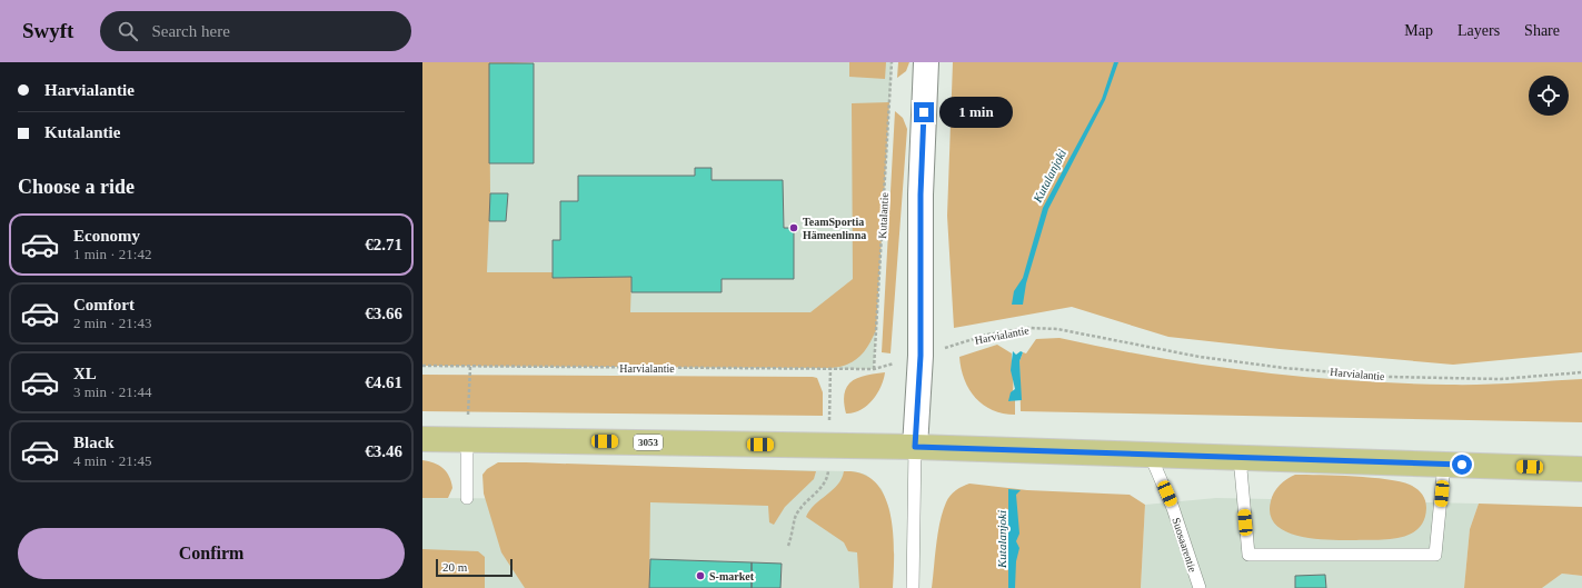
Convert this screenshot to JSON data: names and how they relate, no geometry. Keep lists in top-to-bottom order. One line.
{"streets":{"main road":["3053"],"lane":["Suosaarentie"],"path":["Kutalantie","Harvialantie"]},"crossings":[["Kutalantie","Harvialantie"],["3053","Suosaarentie"]],"water":["Kutalanjoki"],"places":["TeamSportia Hämeenlinna","S-market"],"scale_bar":"20 m","page":{"header":"Swyft","search":"Search here","nav":["Map","Layers","Share"],"banner":["Harvialantie","Kutalantie"],"bubble":"1 min","heading":"Choose a ride","list":[{"name":"Economy","note":"1 min · 21:42","value":"€2.71"},{"name":"Comfort","note":"2 min · 21:43","value":"€3.66"},{"name":"XL","note":"3 min · 21:44","value":"€4.61"},{"name":"Black","note":"4 min · 21:45","value":"€3.46"}],"buttons":"Confirm","scale":"20 m"}}
